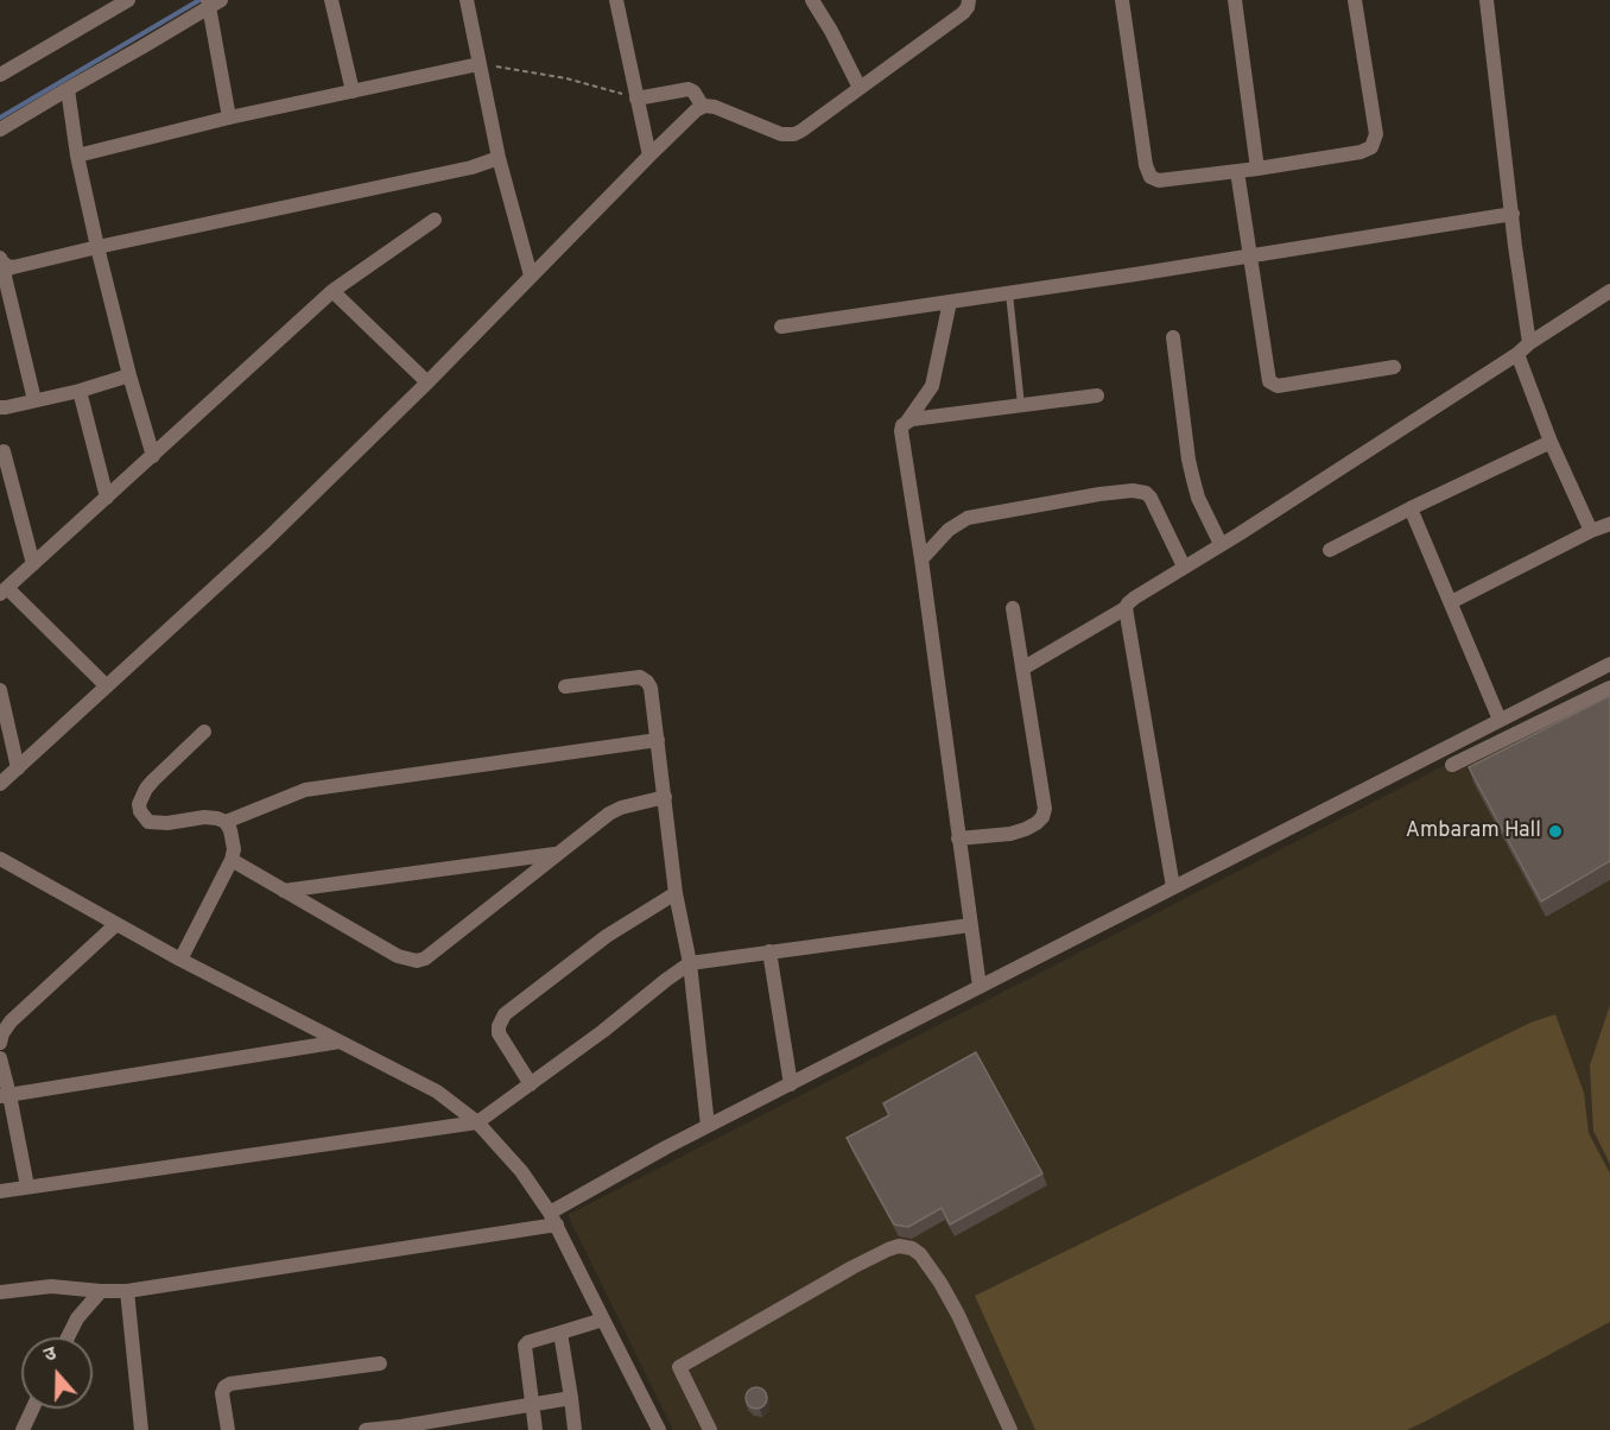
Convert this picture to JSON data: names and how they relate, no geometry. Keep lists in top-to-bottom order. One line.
{"places":["Ambaram Hall"],"north":"top"}
